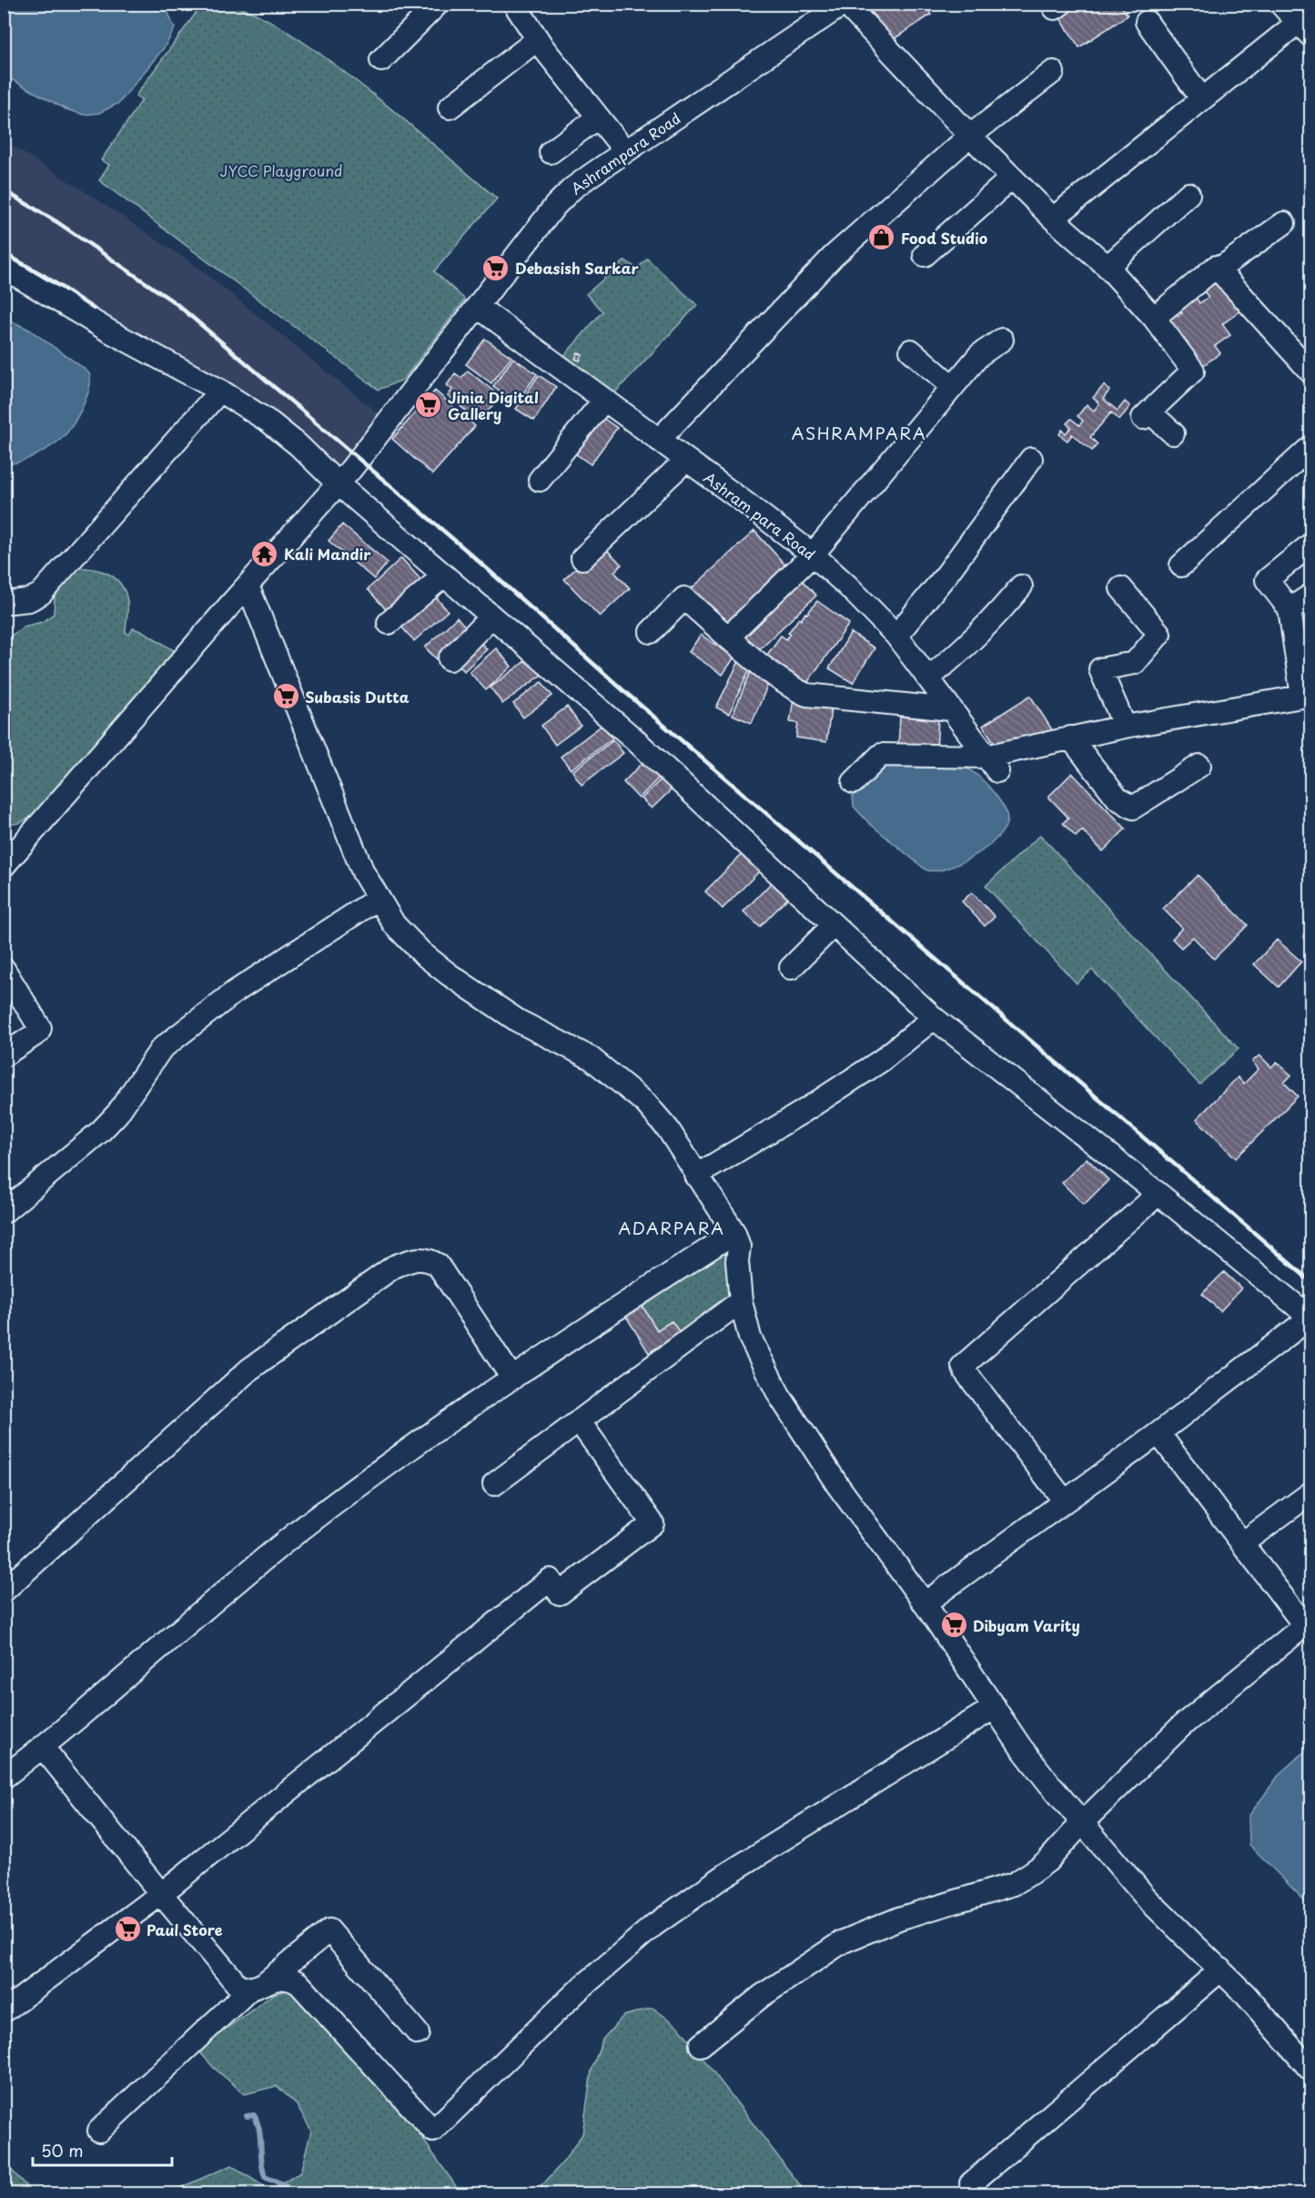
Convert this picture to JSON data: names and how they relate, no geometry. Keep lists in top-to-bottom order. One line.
{"streets":{"street":["Ashrampara Road","Ashram para Road"]},"crossings":[["Ashrampara Road","Ashram para Road"]],"districts":["ASHRAMPARA","ADARPARA"],"parks":["JYCC Playground"],"places":{"shop":["Food Studio"],"supermarket":["Debasish Sarkar","Jinia Digital Gallery","Subasis Dutta","Dibyam Varity","Paul Store"],"temple":["Kali Mandir"]},"scale_bar":"50 m"}
